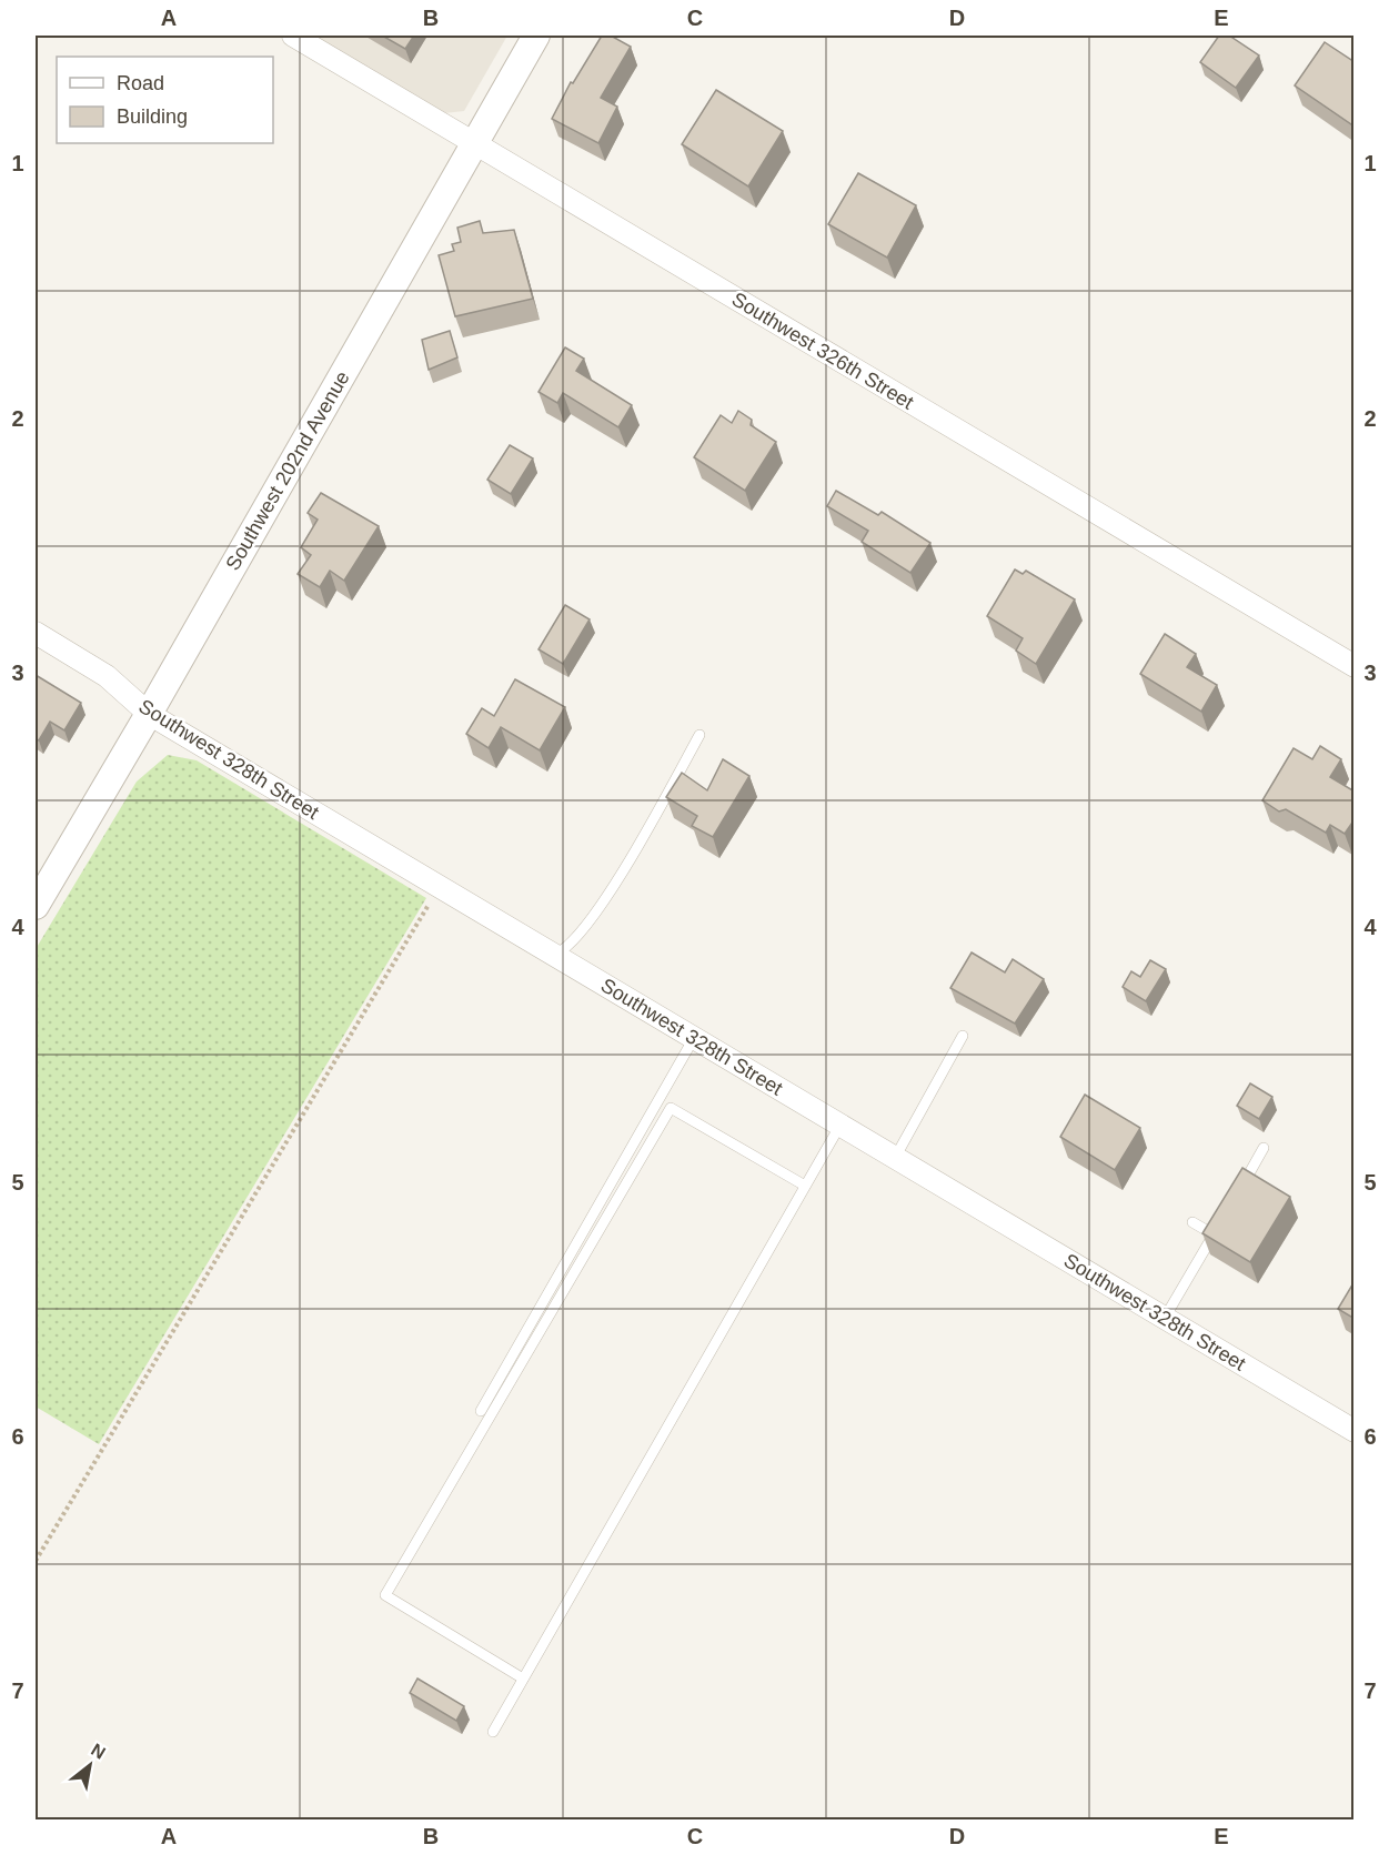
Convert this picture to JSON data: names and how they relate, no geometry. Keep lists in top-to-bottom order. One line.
{"streets":{"street":["Southwest 326th Street","Southwest 202nd Avenue","Southwest 328th Street"]},"crossings":[["Southwest 326th Street","Southwest 202nd Avenue"],["Southwest 202nd Avenue","Southwest 328th Street"]],"legend":["Road","Building"],"north":"top right","grid":{"columns":["A","B","C","D","E"],"rows":["1","2","3","4","5","6","7"]}}
